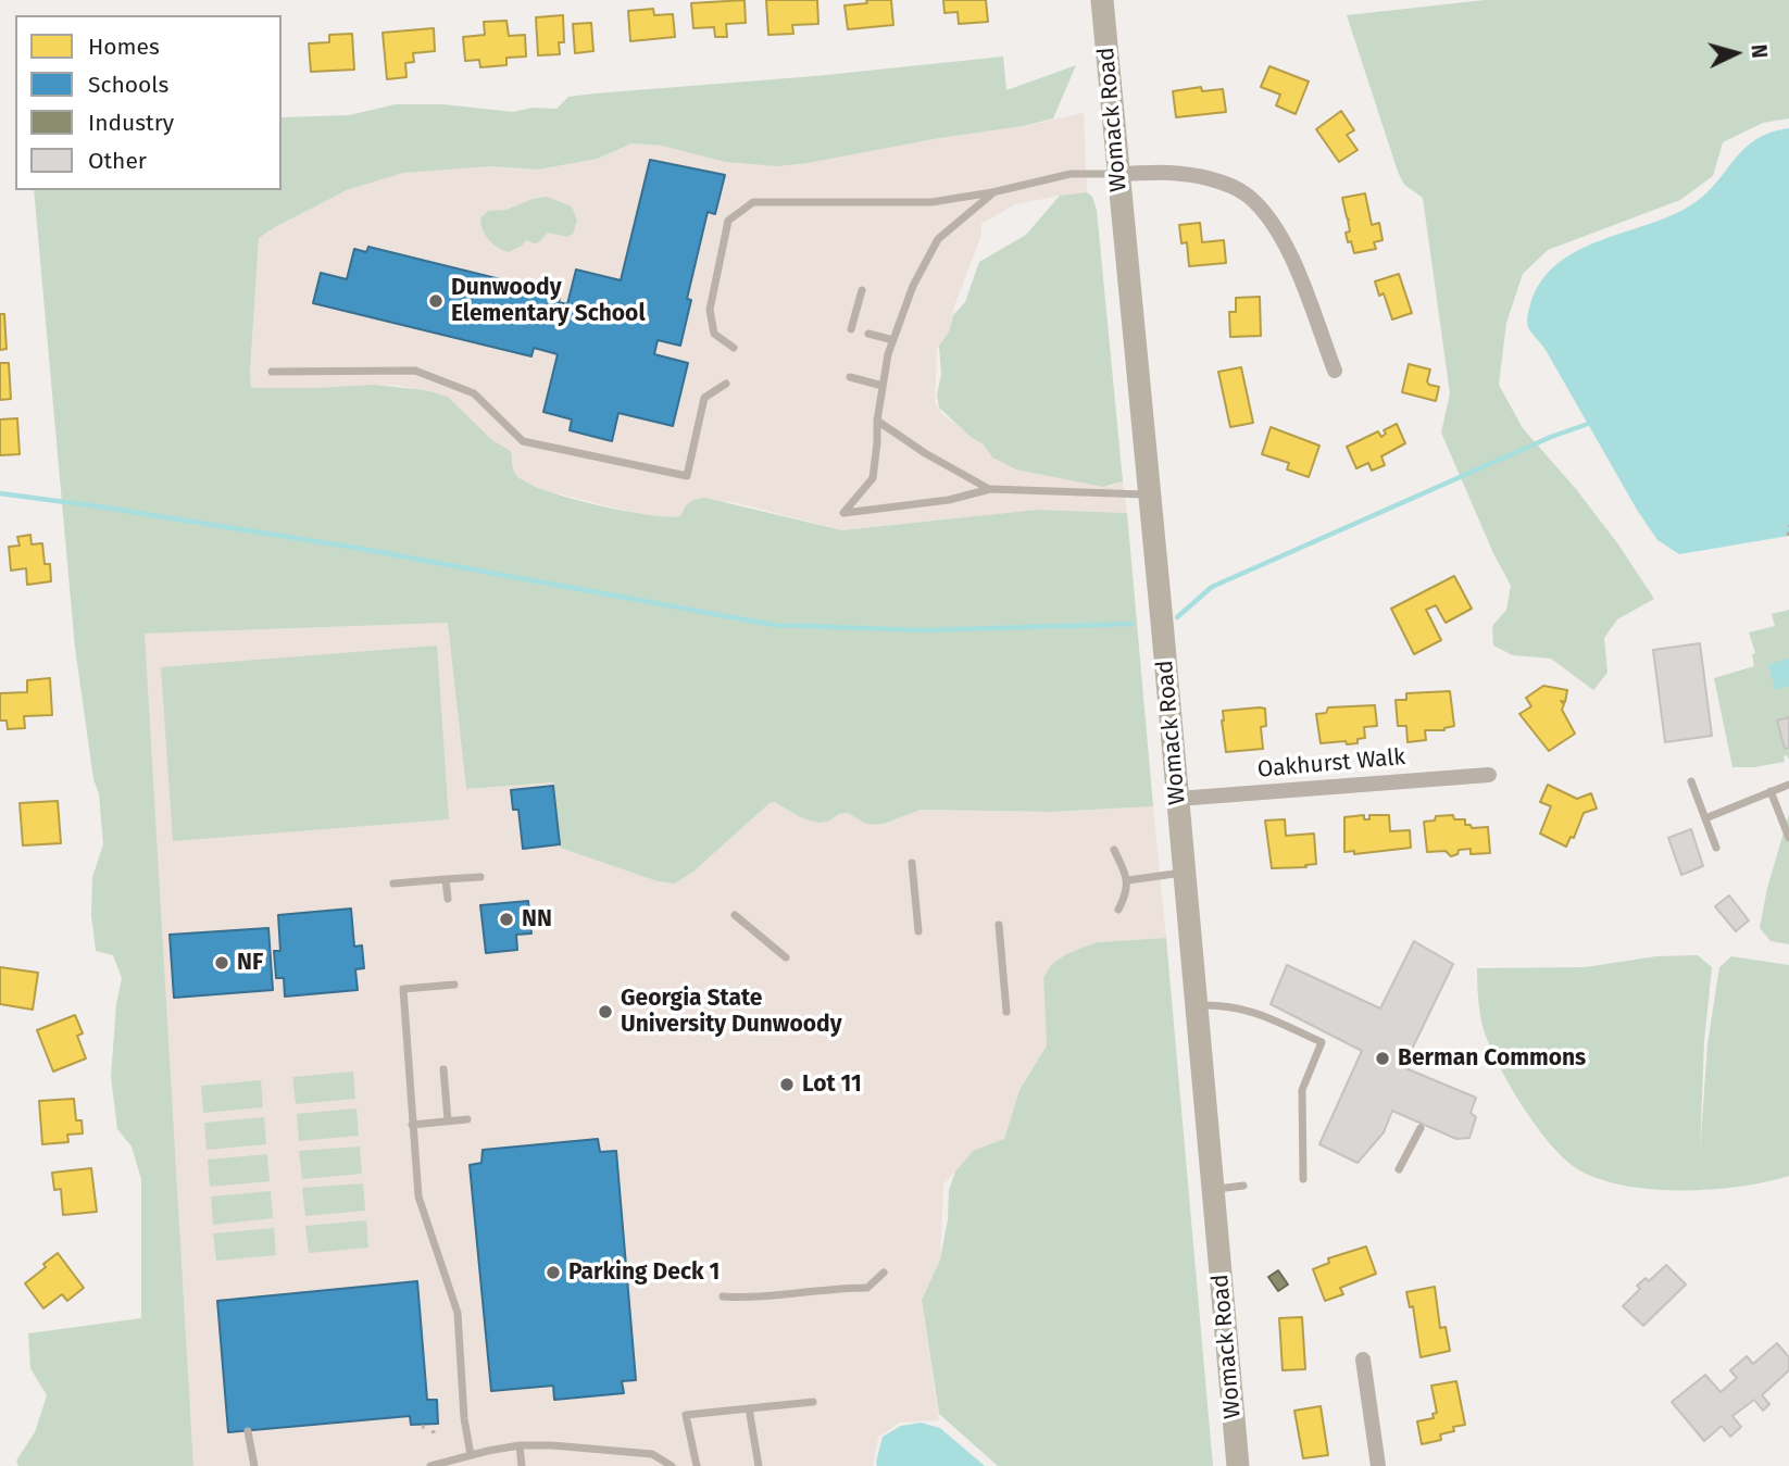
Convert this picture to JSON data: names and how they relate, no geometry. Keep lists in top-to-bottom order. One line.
{"streets":{"street":["Womack Road","Oakhurst Walk"]},"crossings":[["Womack Road","Oakhurst Walk"]],"places":["Dunwoody Elementary School","NN","NF","Georgia State University Dunwoody","Berman Commons","Lot 11","Parking Deck 1"],"legend":["Homes","Schools","Industry","Other"],"north":"right"}
